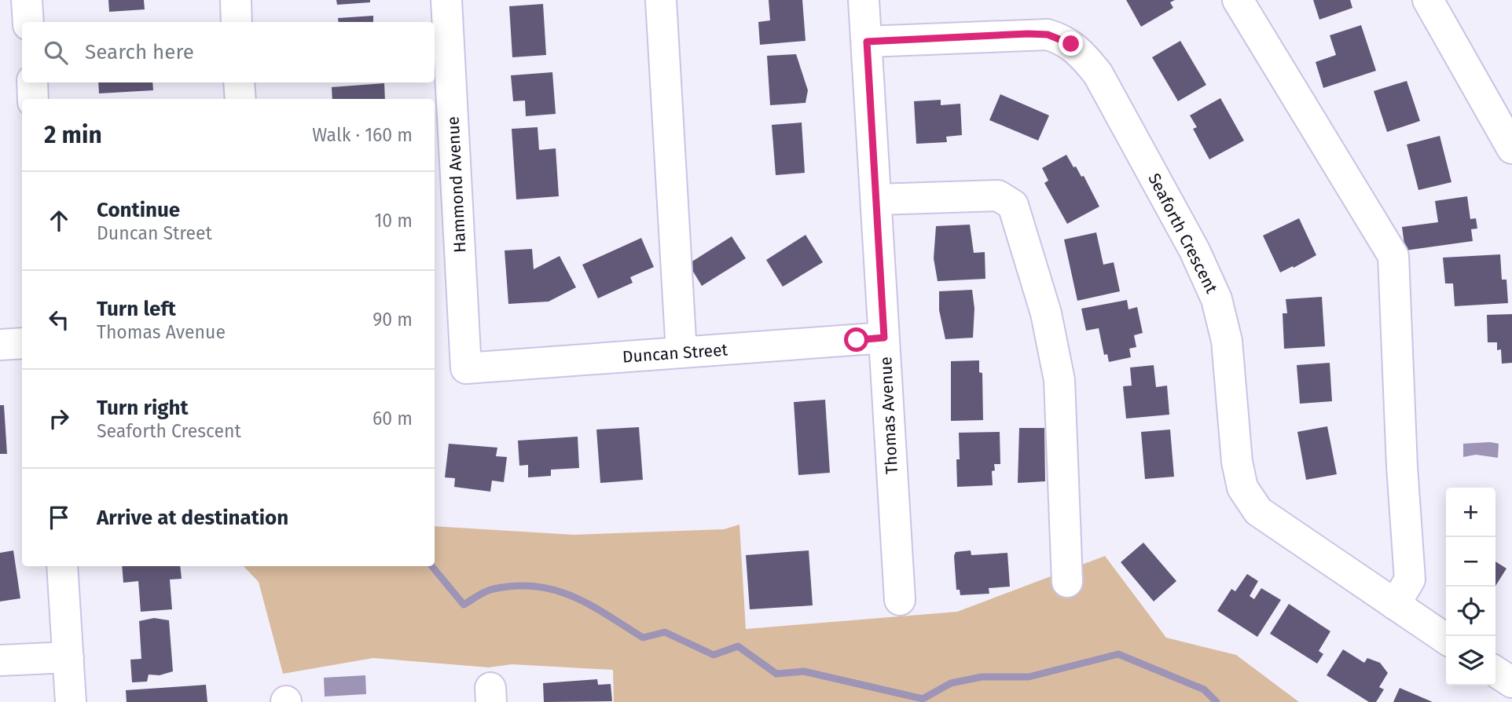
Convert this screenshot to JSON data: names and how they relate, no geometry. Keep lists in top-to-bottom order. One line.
{"streets":{"street":["Hammond Avenue","Seaforth Crescent","Duncan Street","Thomas Avenue"]},"crossings":[["Hammond Avenue","Duncan Street"],["Seaforth Crescent","Thomas Avenue"],["Duncan Street","Thomas Avenue"]],"page":{"search":"Search here","heading":["2 min","Walk · 160 m"],"list":[["Continue","Duncan Street","10 m"],["Turn left","Thomas Avenue","90 m"],["Turn right","Seaforth Crescent","60 m"],"Arrive at destination"],"map_buttons":["+","−"]}}
